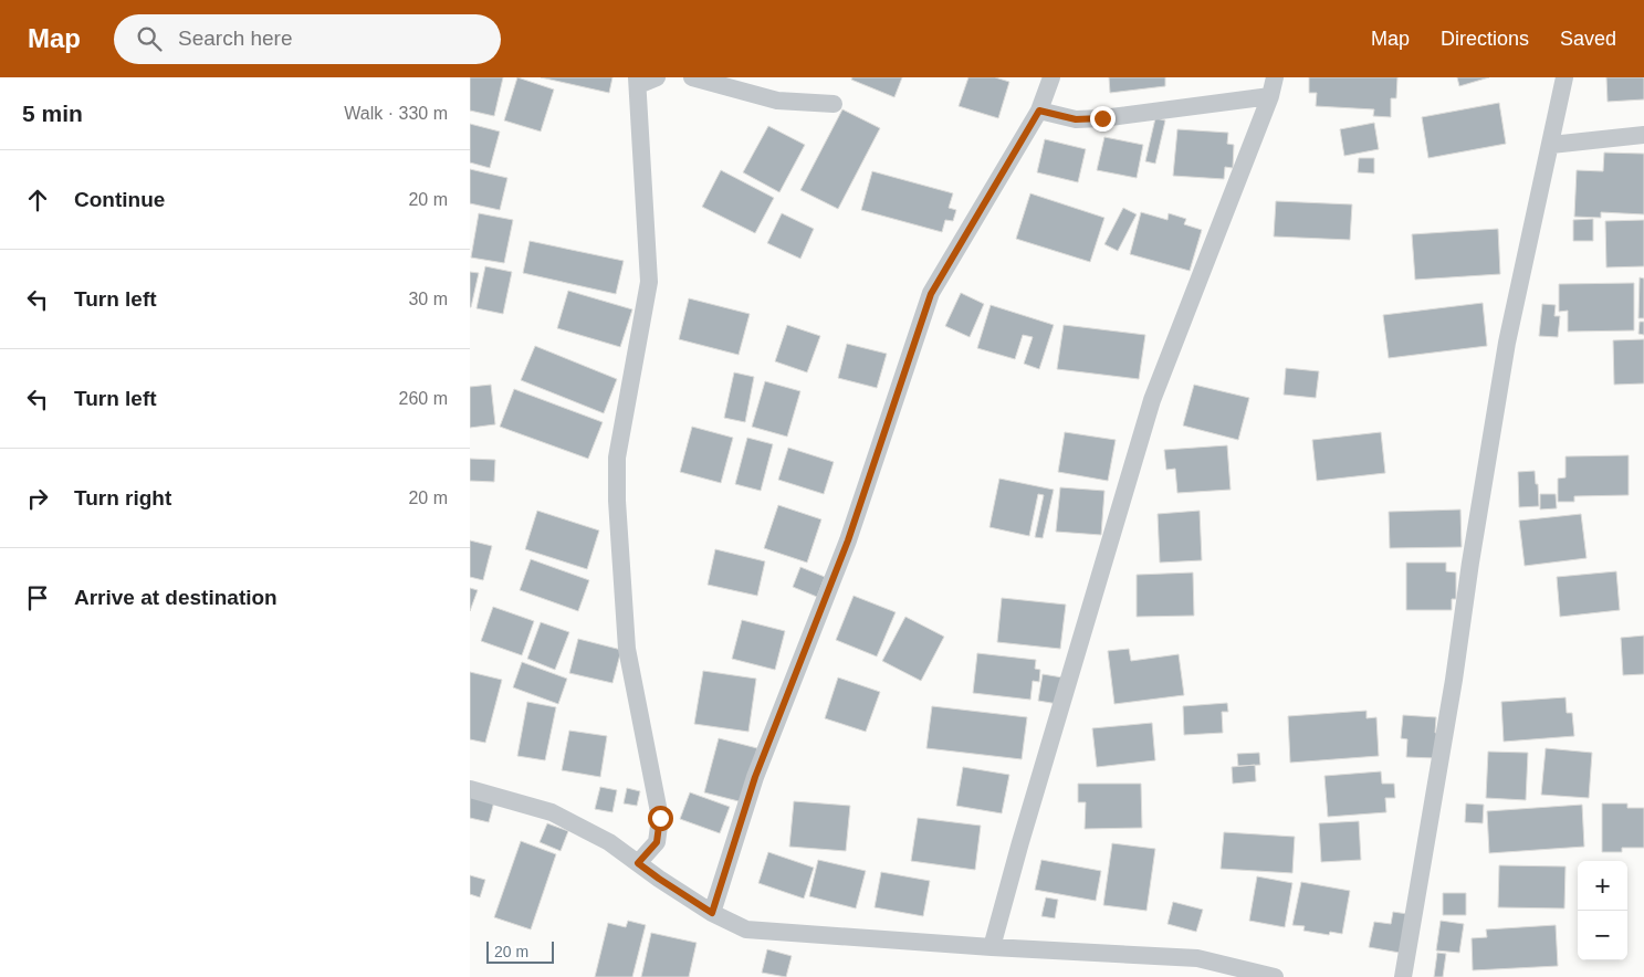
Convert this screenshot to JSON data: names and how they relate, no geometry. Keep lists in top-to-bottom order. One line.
{"scale_bar":"20 m","page":{"header":"Map","search":"Search here","nav":["Map","Directions","Saved"],"heading":["5 min","Walk · 330 m"],"list":[["Continue","20 m"],["Turn left","30 m"],["Turn left","260 m"],["Turn right","20 m"],"Arrive at destination"],"map_buttons":["+","−"],"scale":"20 m"}}
